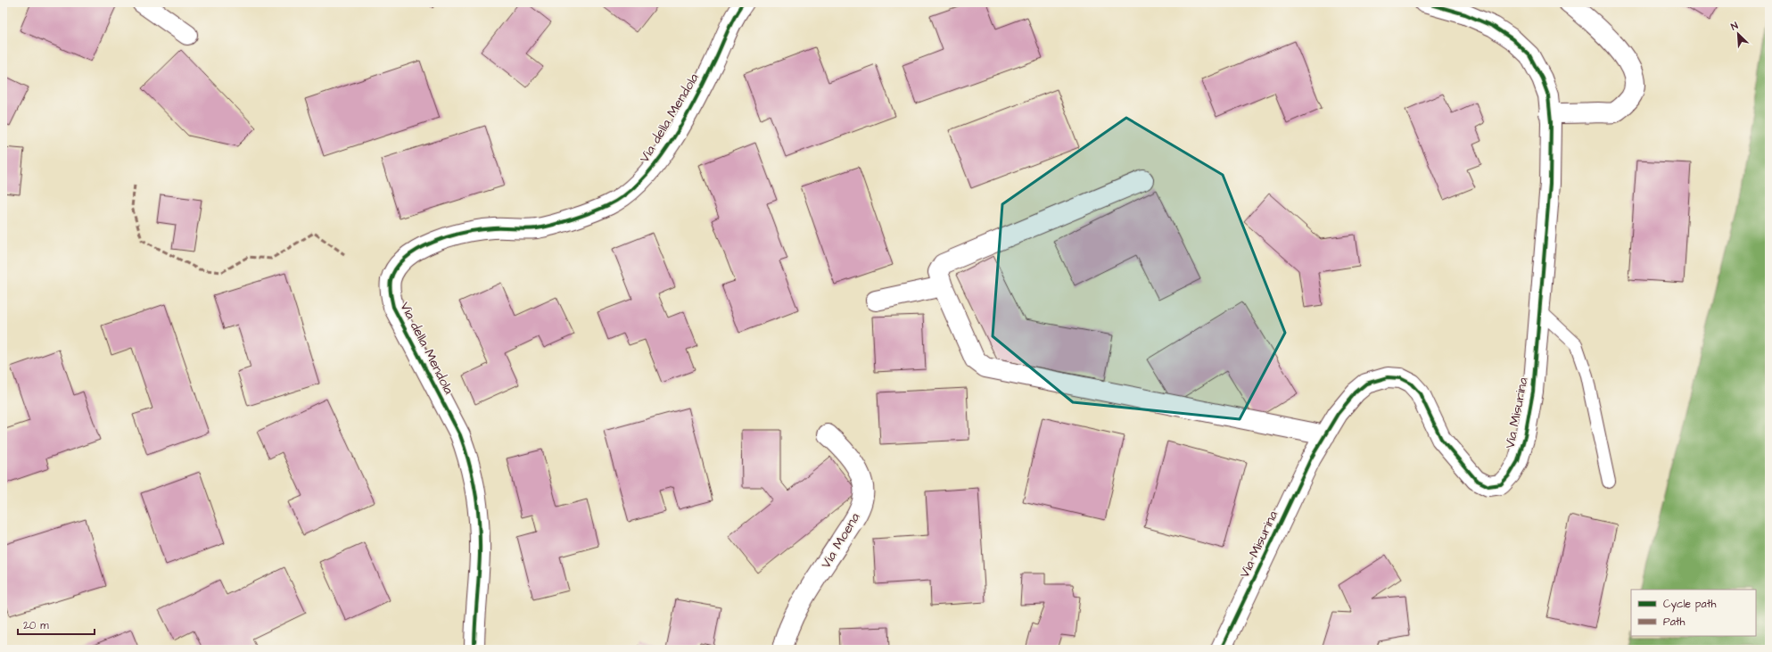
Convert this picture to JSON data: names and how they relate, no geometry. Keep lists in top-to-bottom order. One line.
{"streets":{"street":["Via della Mendola","Via Misurina","Via Moena"]},"legend":["Cycle path","Path"],"scale_bar":"20 m","north":"top left"}
